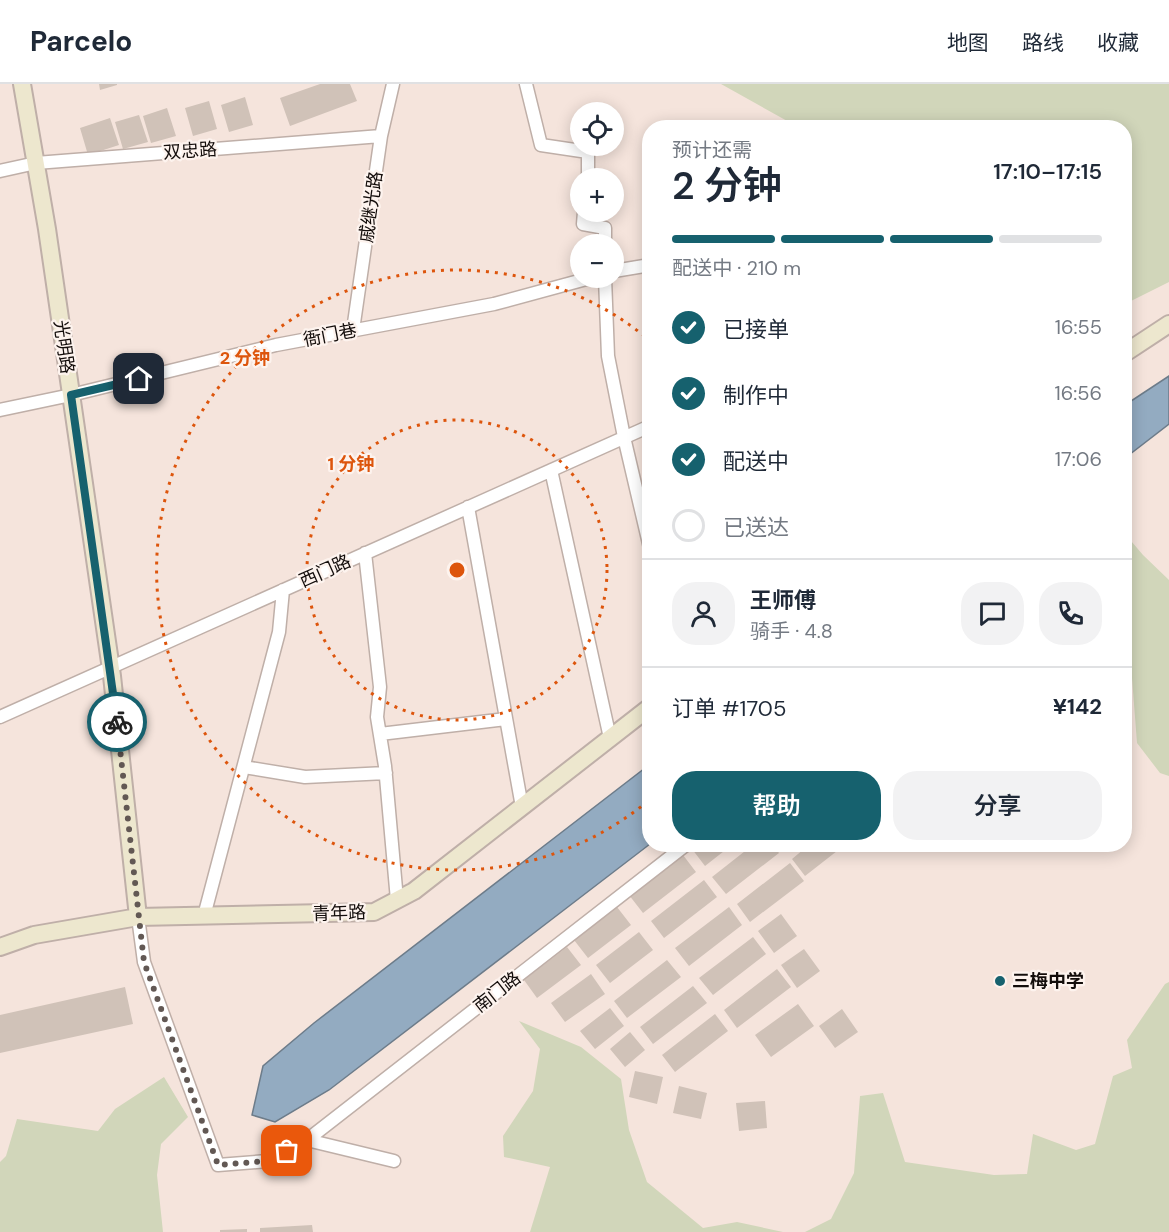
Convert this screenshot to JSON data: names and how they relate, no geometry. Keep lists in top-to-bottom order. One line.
{"streets":{"street":["双忠路","戚继光路","衙门巷","光明路","西门路","青年路","南门路"]},"crossings":[["双忠路","戚继光路"],["双忠路","光明路"],["戚继光路","衙门巷"],["衙门巷","光明路"],["光明路","西门路"],["光明路","青年路"],["光明路","南门路"]],"places":["三梅中学"],"page":{"header":"Parcelo","nav":["地图","路线","收藏"],"map_buttons":["+","−"],"heading":["2 分钟","预计还需","17:10–17:15"],"panel":["王师傅","骑手 · 4.8","订单 #1705","¥142"],"bar":"配送中 · 210 m","list":[["已接单","16:55"],["制作中","16:56"],["配送中","17:06"],"已送达"],"buttons":["帮助","分享"]},"rings":["2 分钟","1 分钟"]}
